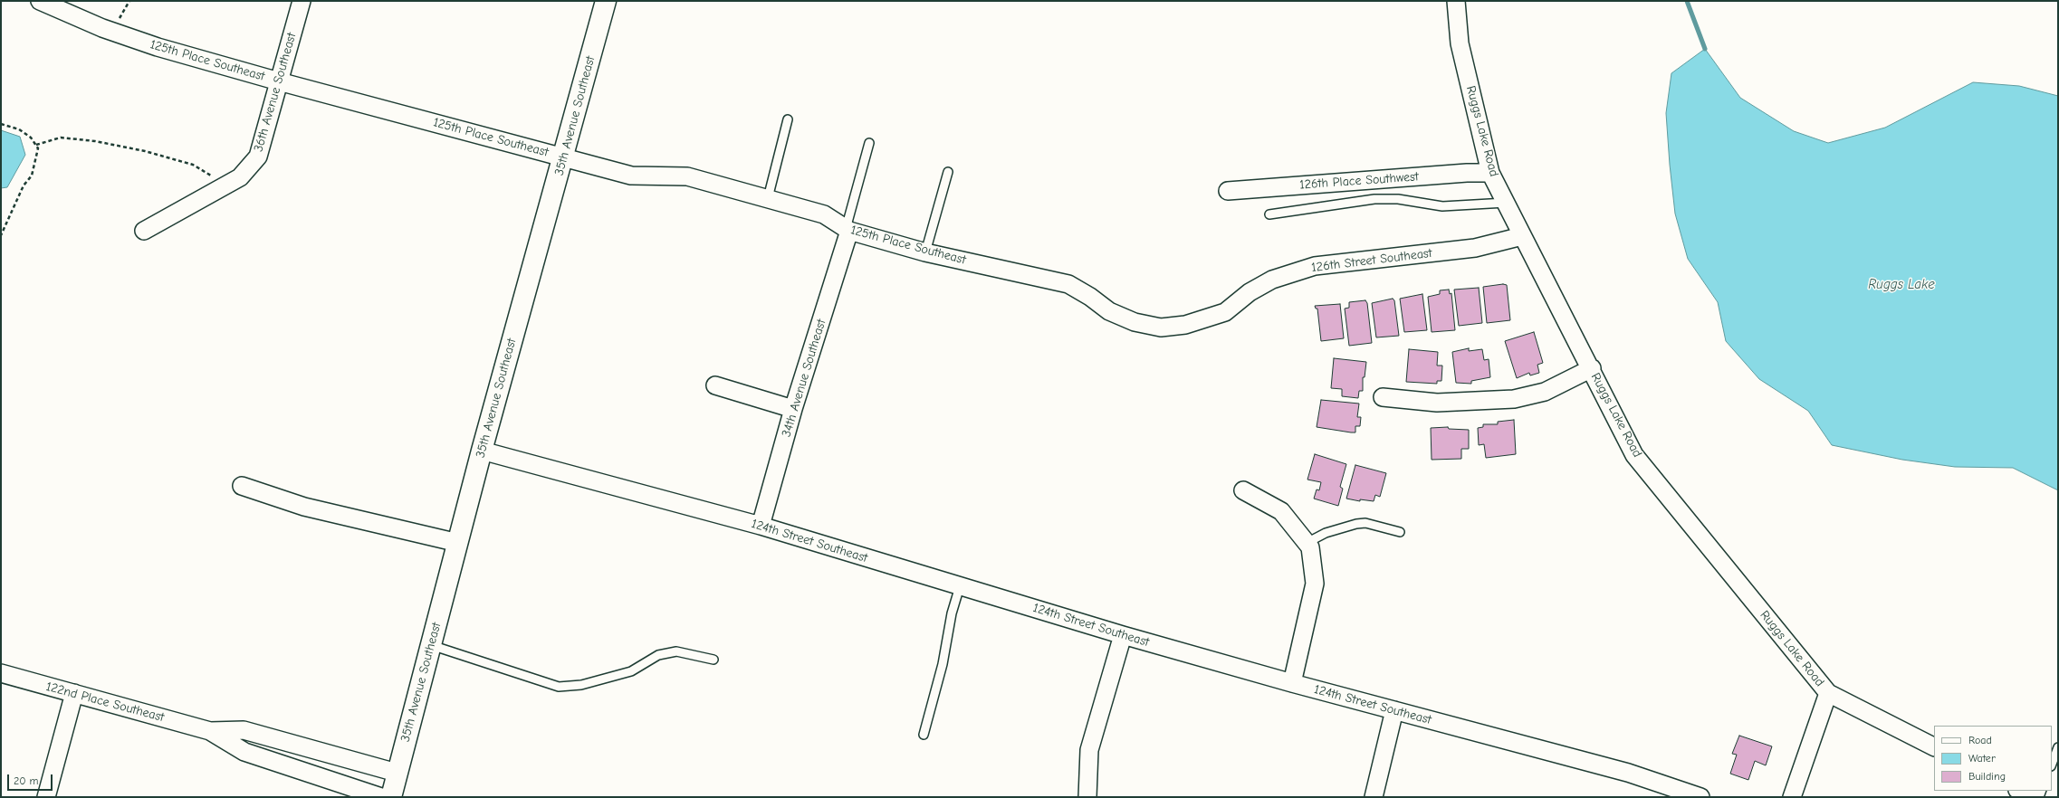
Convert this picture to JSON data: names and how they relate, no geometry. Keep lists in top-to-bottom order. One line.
{"streets":{"street":["125th Place Southeast","36th Avenue Southeast","35th Avenue Southeast","Ruggs Lake Road","126th Place Southwest","126th Street Southeast","34th Avenue Southeast","124th Street Southeast","122nd Place Southeast"]},"crossings":[["125th Place Southeast","36th Avenue Southeast"],["125th Place Southeast","35th Avenue Southeast"],["125th Place Southeast","126th Street Southeast"],["125th Place Southeast","34th Avenue Southeast"],["35th Avenue Southeast","124th Street Southeast"],["35th Avenue Southeast","122nd Place Southeast"],["Ruggs Lake Road","126th Place Southwest"],["Ruggs Lake Road","126th Street Southeast"],["34th Avenue Southeast","124th Street Southeast"]],"water":["Ruggs Lake"],"legend":["Road","Water","Building"],"scale_bar":"20 m"}
